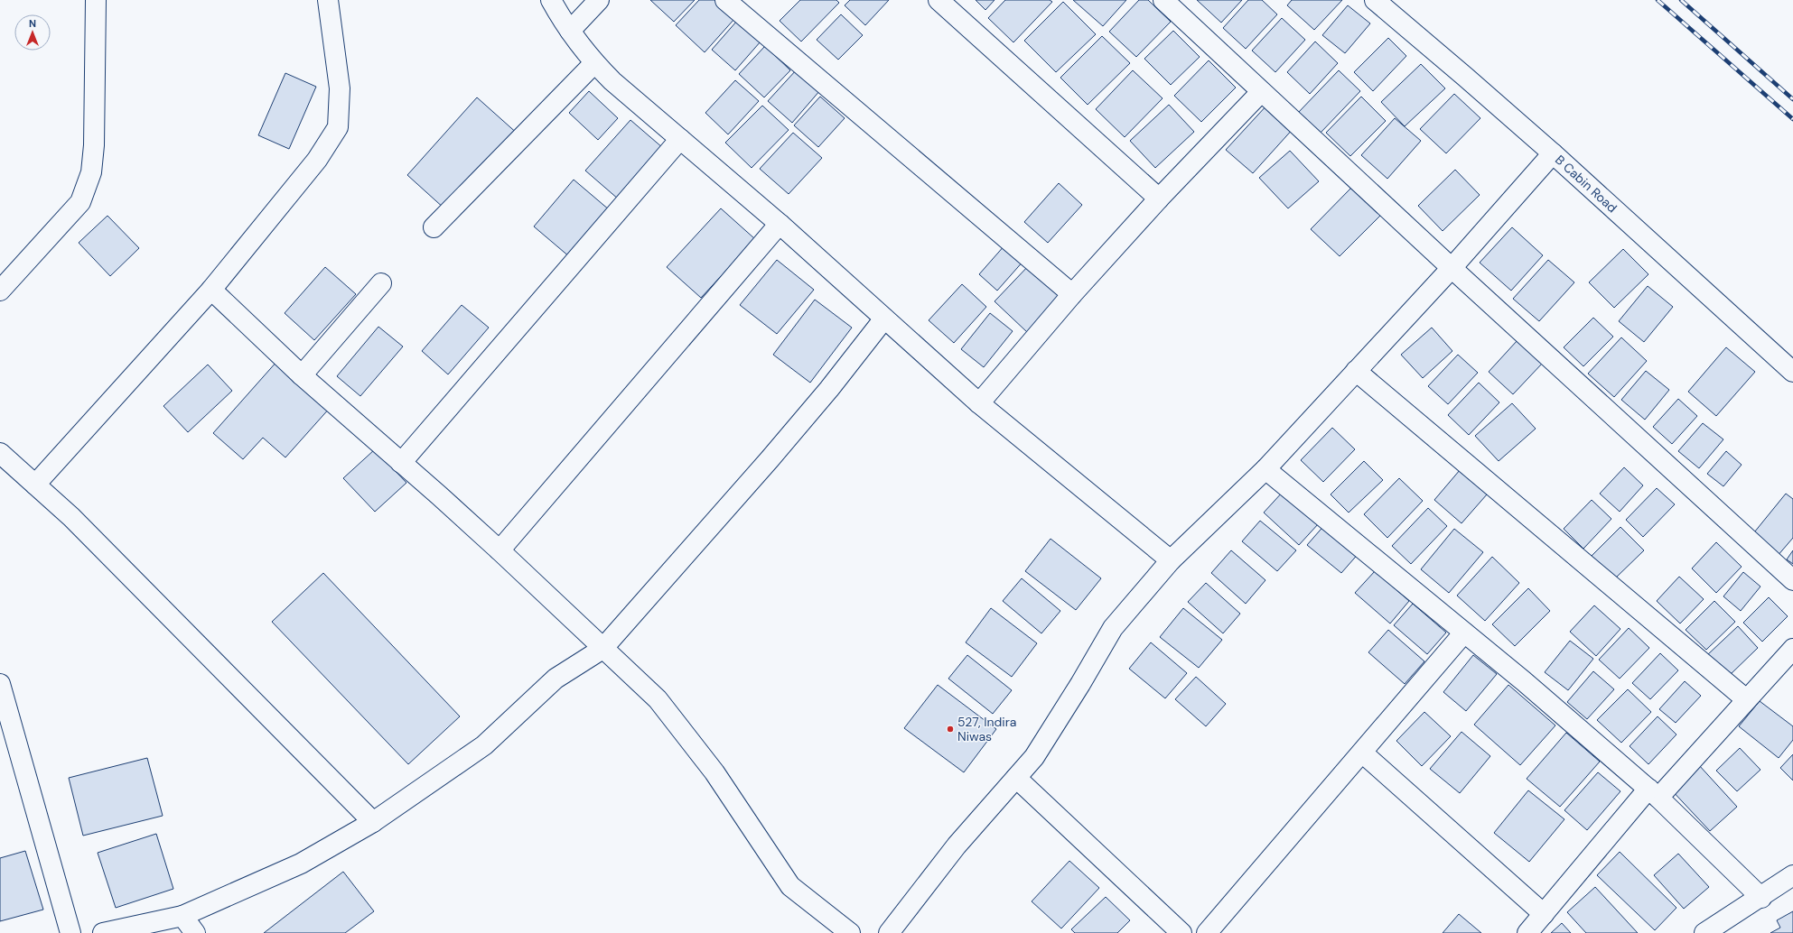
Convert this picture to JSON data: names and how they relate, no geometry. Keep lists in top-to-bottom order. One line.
{"streets":{"street":["B Cabin Road"]},"places":["527, Indira Niwas"],"north":"top"}
